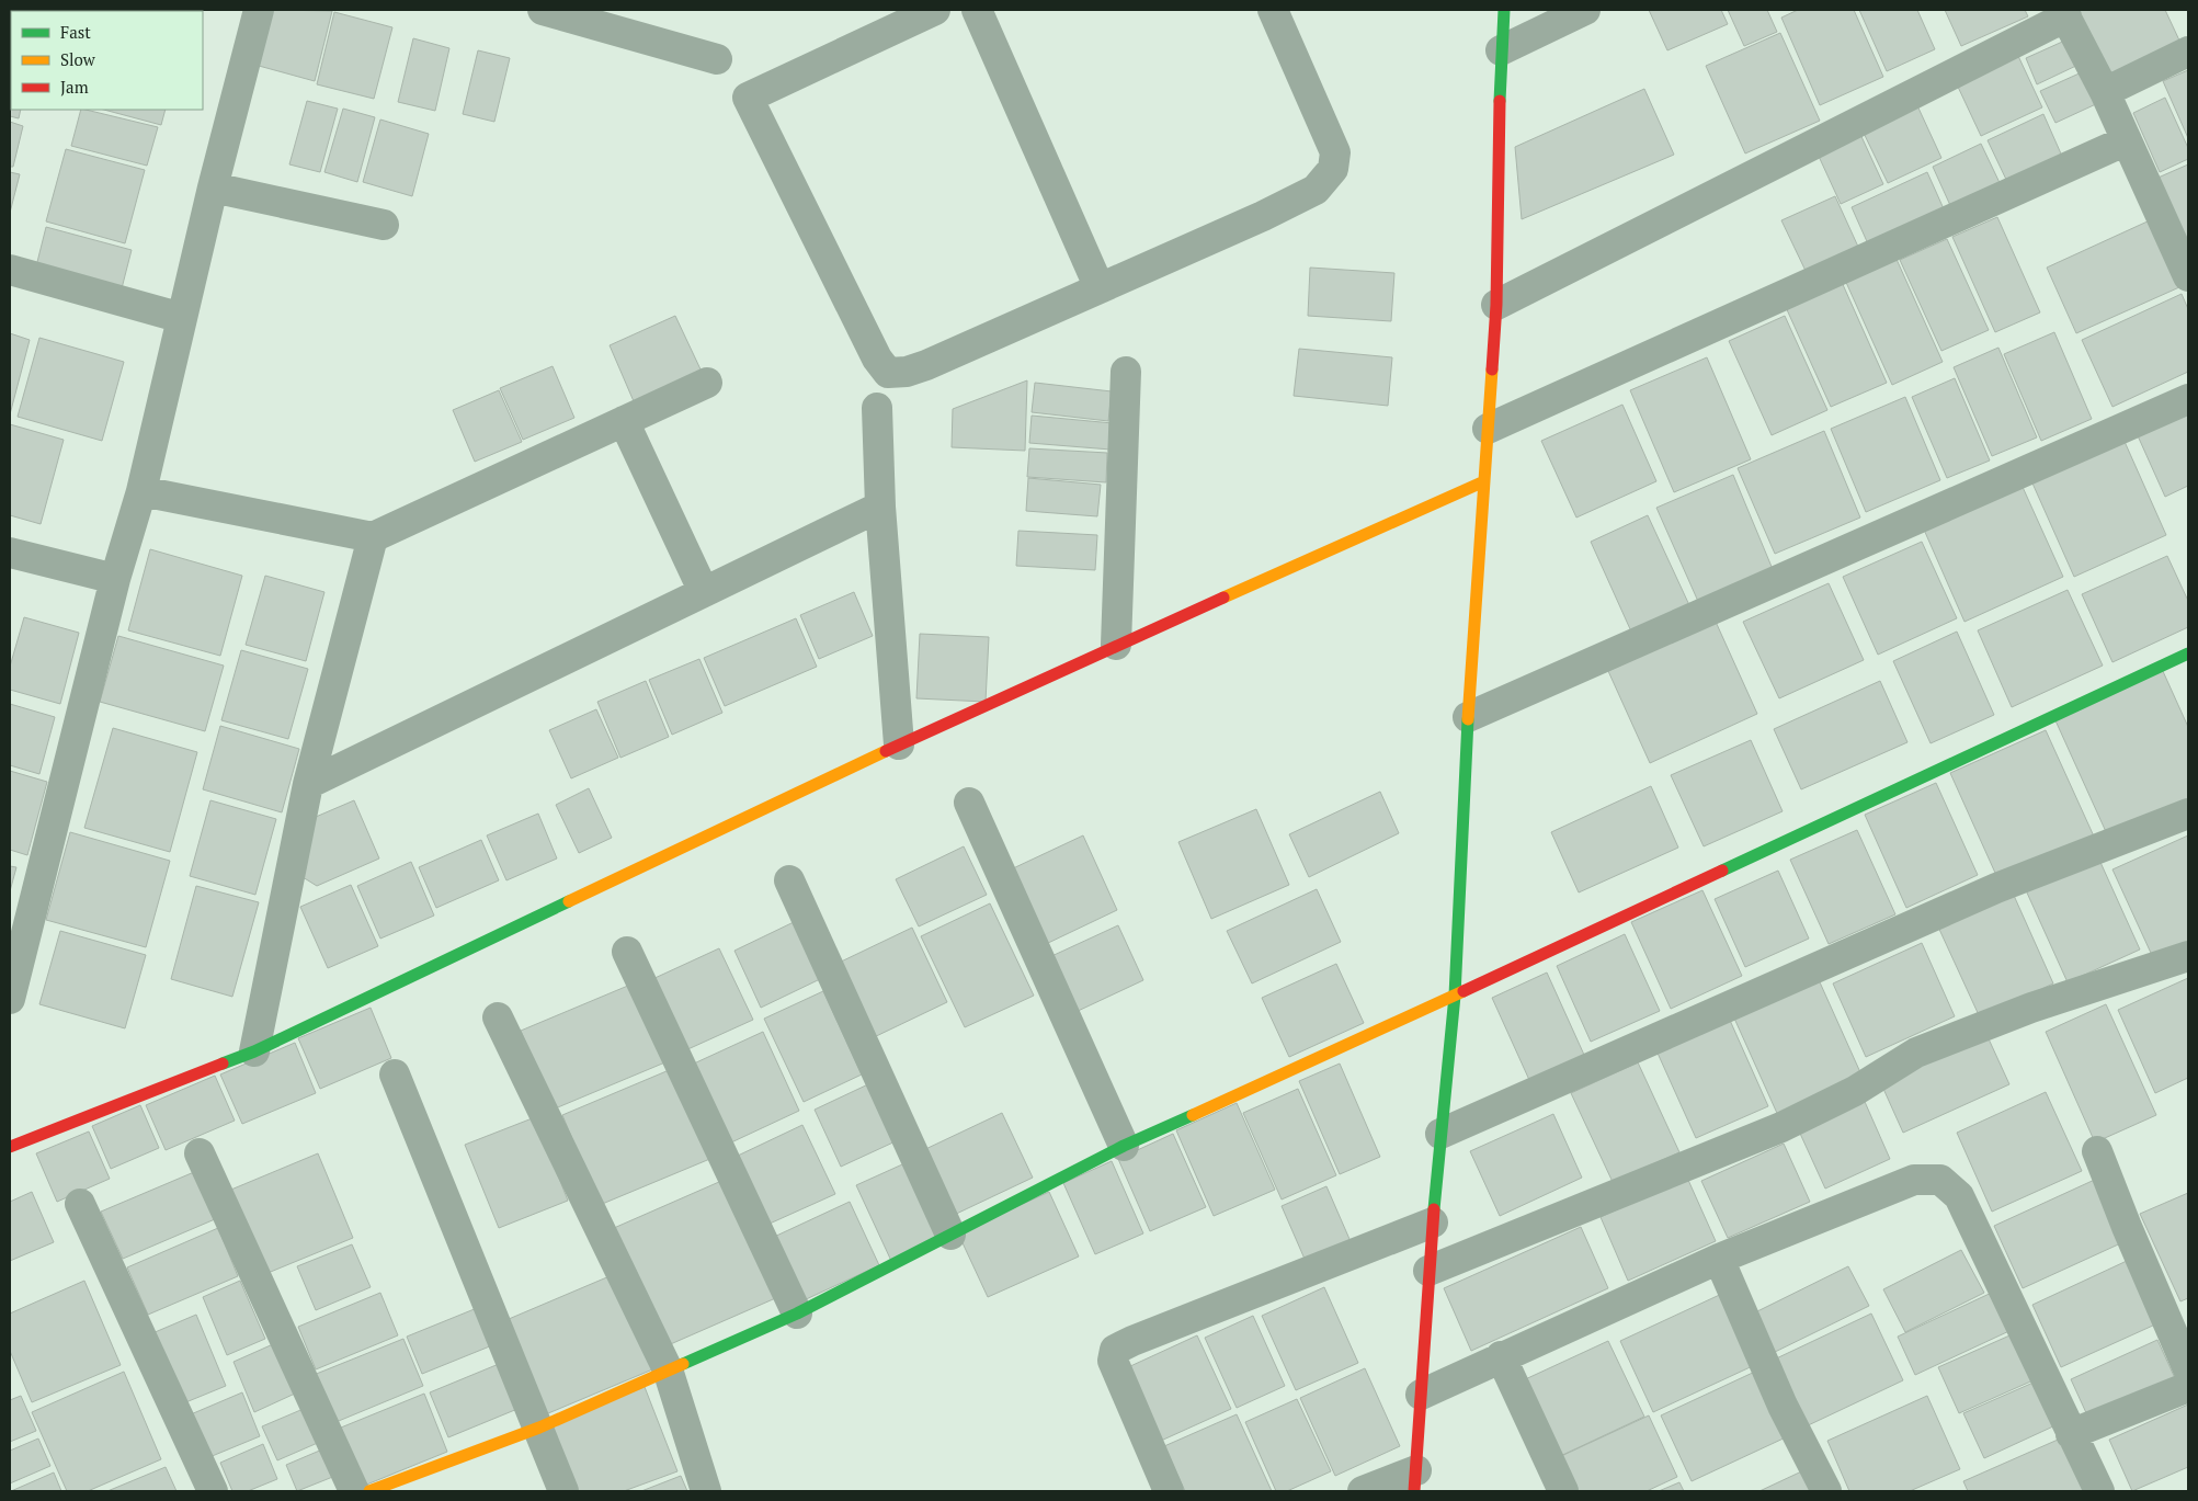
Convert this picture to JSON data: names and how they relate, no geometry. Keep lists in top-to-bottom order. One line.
{"legend":["Fast","Slow","Jam"]}
